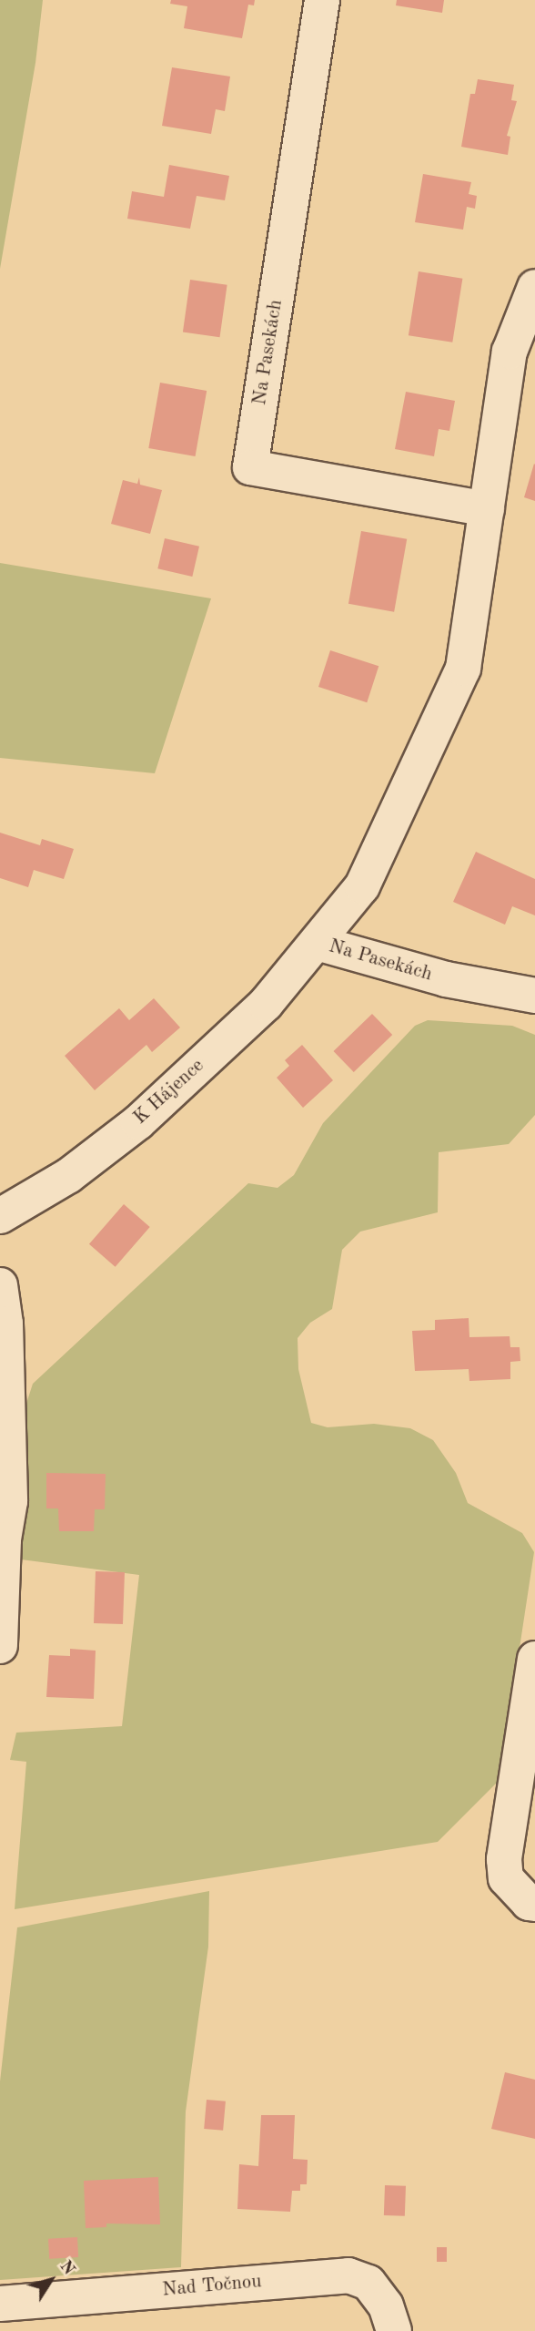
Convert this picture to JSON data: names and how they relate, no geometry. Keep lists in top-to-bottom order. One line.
{"streets":{"street":["Na Pasekách","K Hájence","Nad Točnou"]},"crossings":[["Na Pasekách","K Hájence"]],"north":"top right"}
